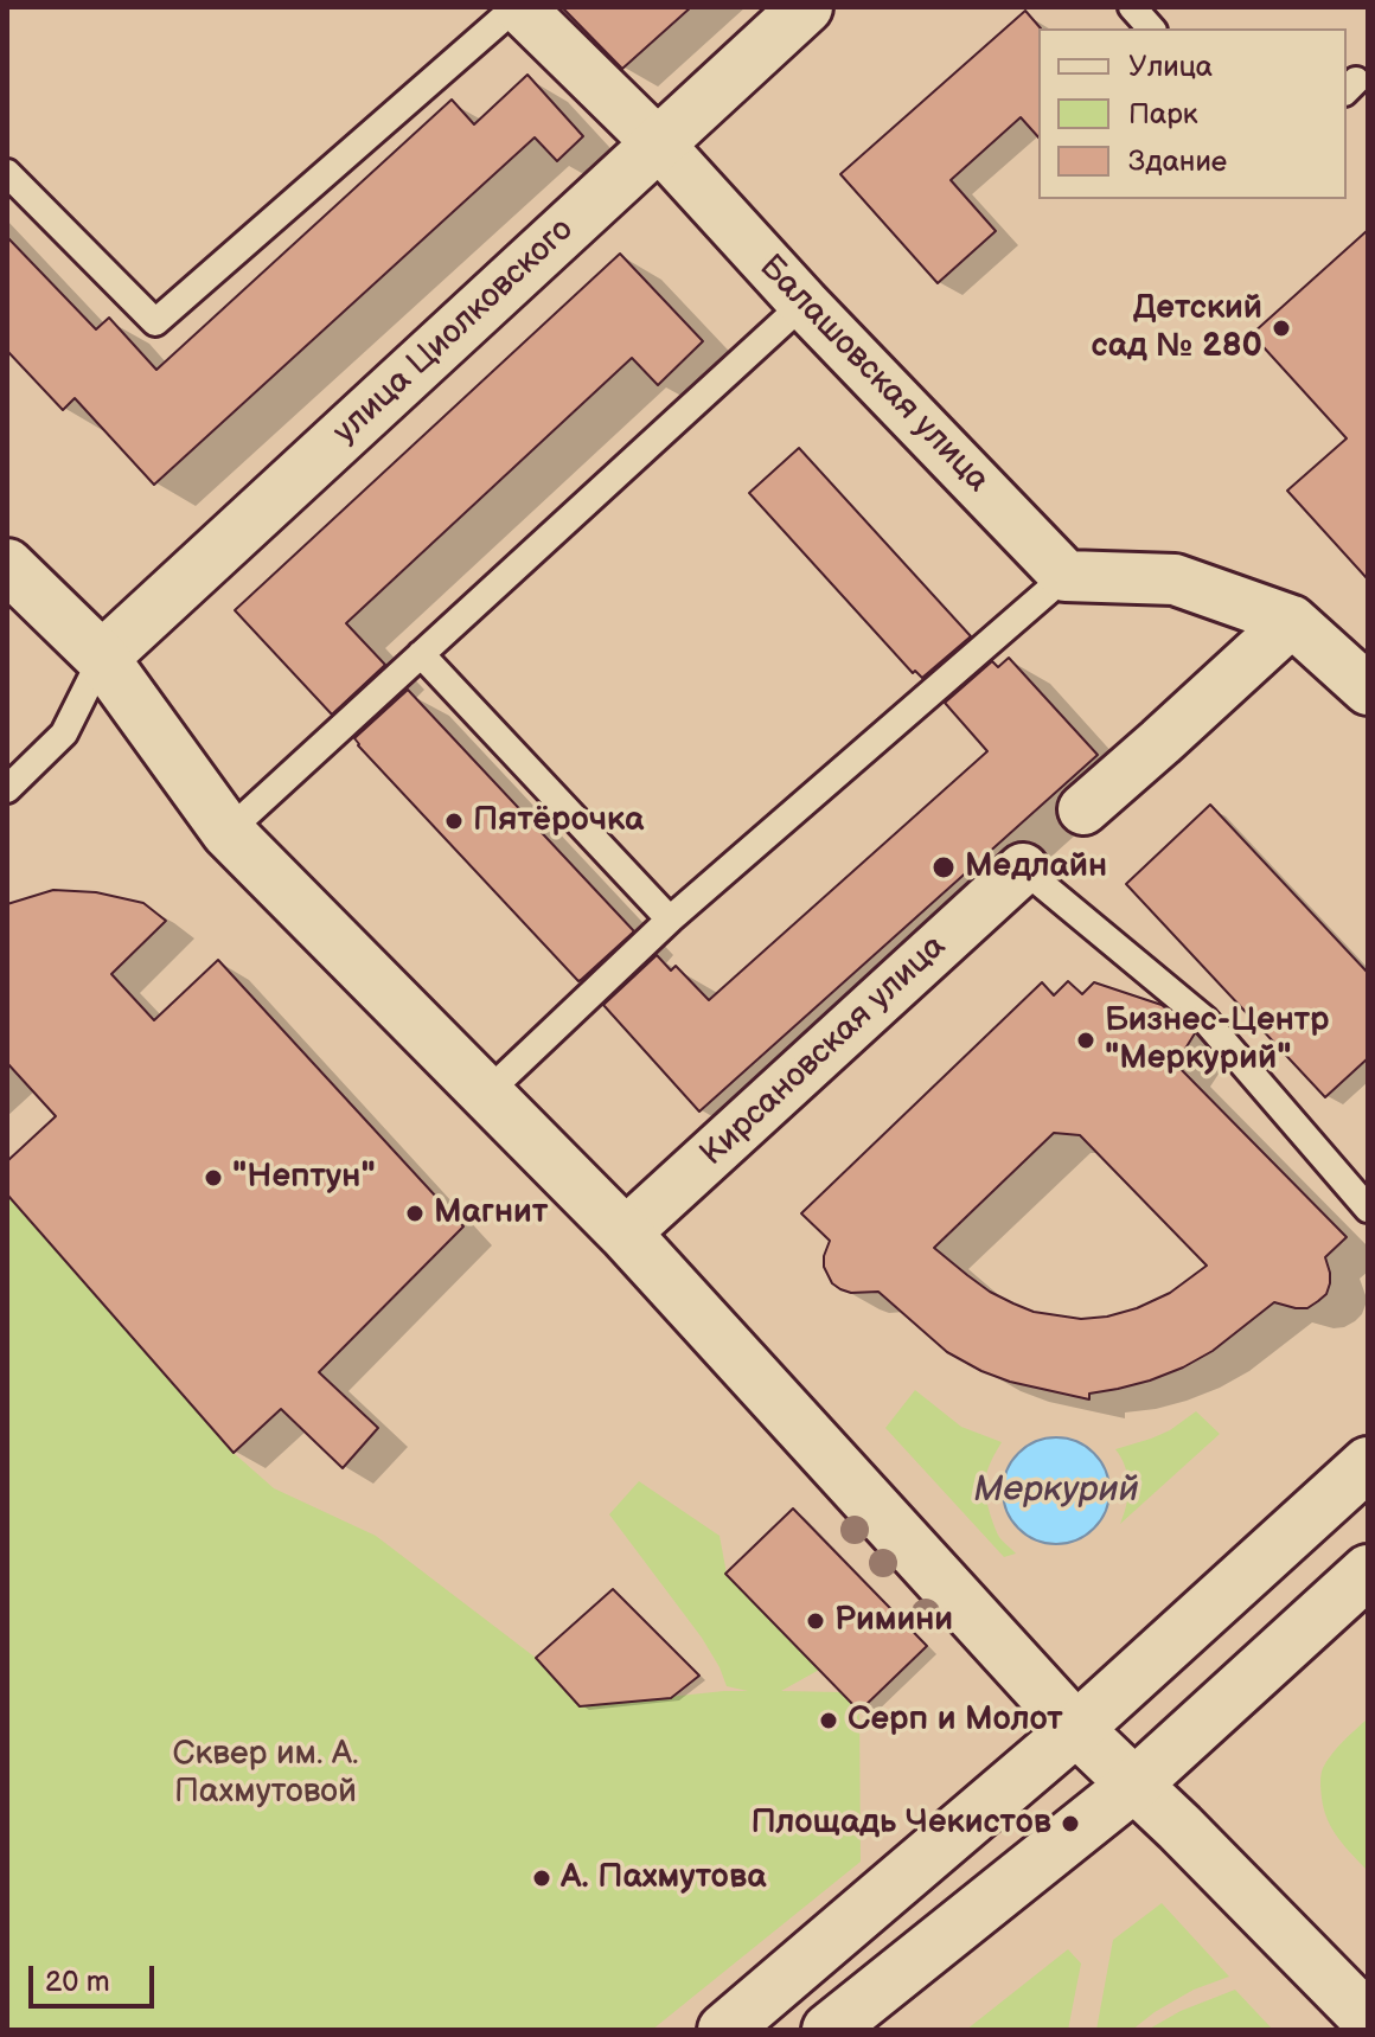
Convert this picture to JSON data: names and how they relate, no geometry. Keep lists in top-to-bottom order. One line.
{"streets":{"main road":["улица Циолковского"],"street":["Балашовская улица","Кирсановская улица"]},"crossings":[["улица Циолковского","Балашовская улица"]],"water":["Меркурий"],"parks":["Сквер им. А. Пахмутовой"],"places":["Детский сад № 280","Пятёрочка","Медлайн","Бизнес-Центр \"Меркурий\"","\"Нептун\"","Магнит","Римини","Серп и Молот","Площадь Чекистов","А. Пахмутова"],"legend":["Улица","Парк","Здание"],"scale_bar":"20 m"}
